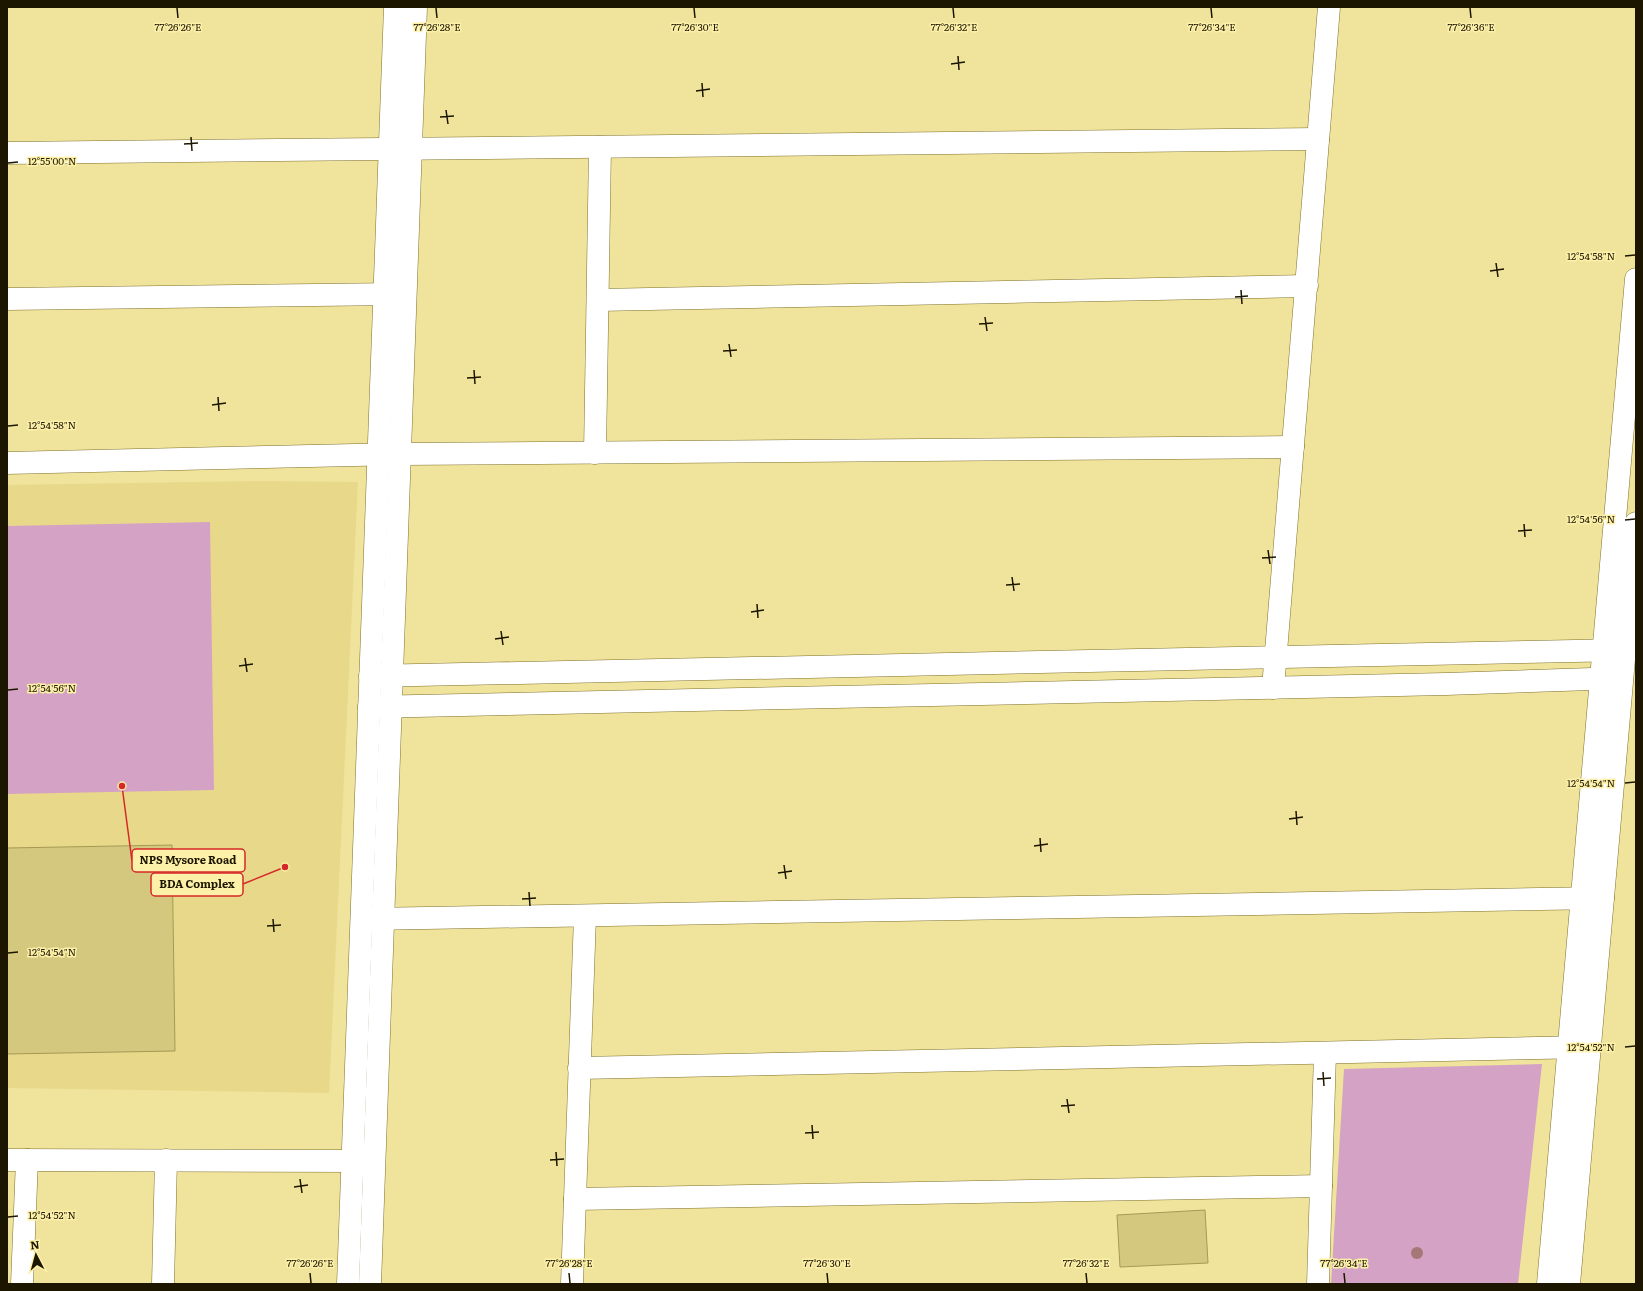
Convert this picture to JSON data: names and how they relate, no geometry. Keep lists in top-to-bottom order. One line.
{"places":["NPS Mysore Road","BDA Complex"],"north":"top","coordinates":["77°26'26\"E","77°26'28\"E","77°26'30\"E","77°26'32\"E","77°26'34\"E","77°26'36\"E","12°55'00\"N","12°54'58\"N","12°54'56\"N","12°54'54\"N","12°54'52\"N"]}
